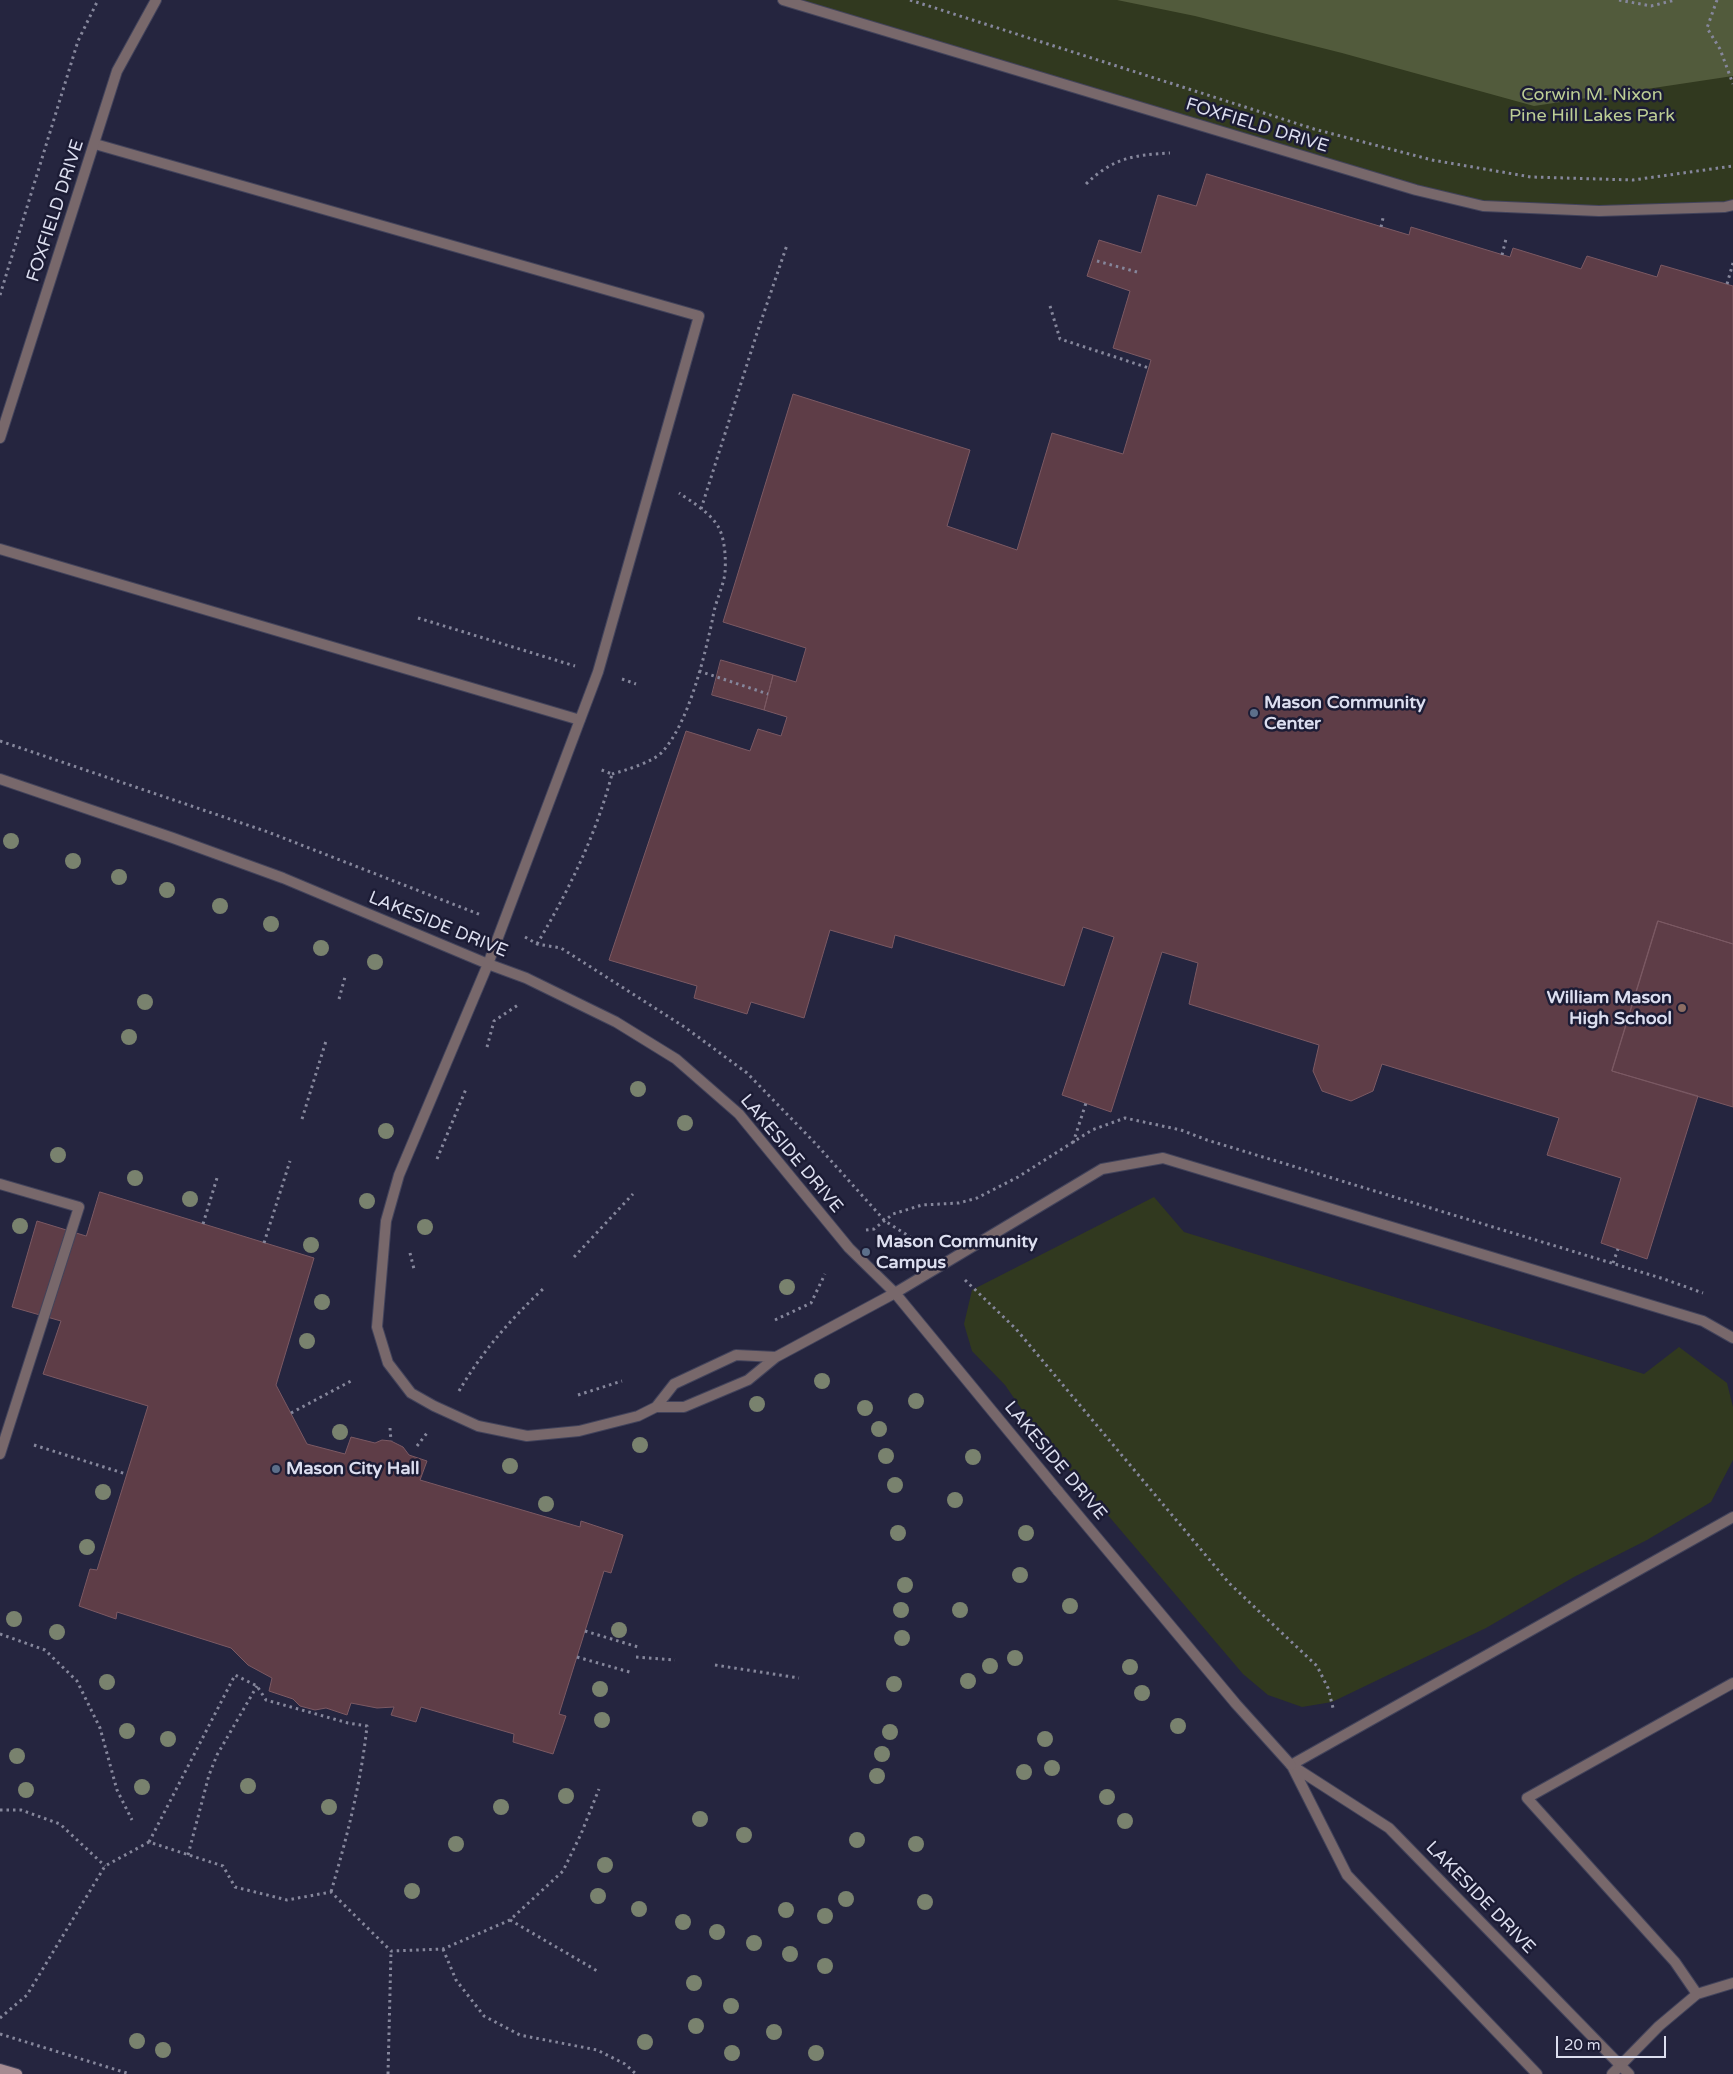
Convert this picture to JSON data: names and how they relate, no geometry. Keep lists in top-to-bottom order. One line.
{"streets":{"street":["FOXFIELD DRIVE","LAKESIDE DRIVE"]},"parks":["Corwin M. Nixon Pine Hill Lakes Park"],"places":["Mason Community Center","William Mason High School","Mason Community Campus","Mason City Hall"],"scale_bar":"20 m"}
